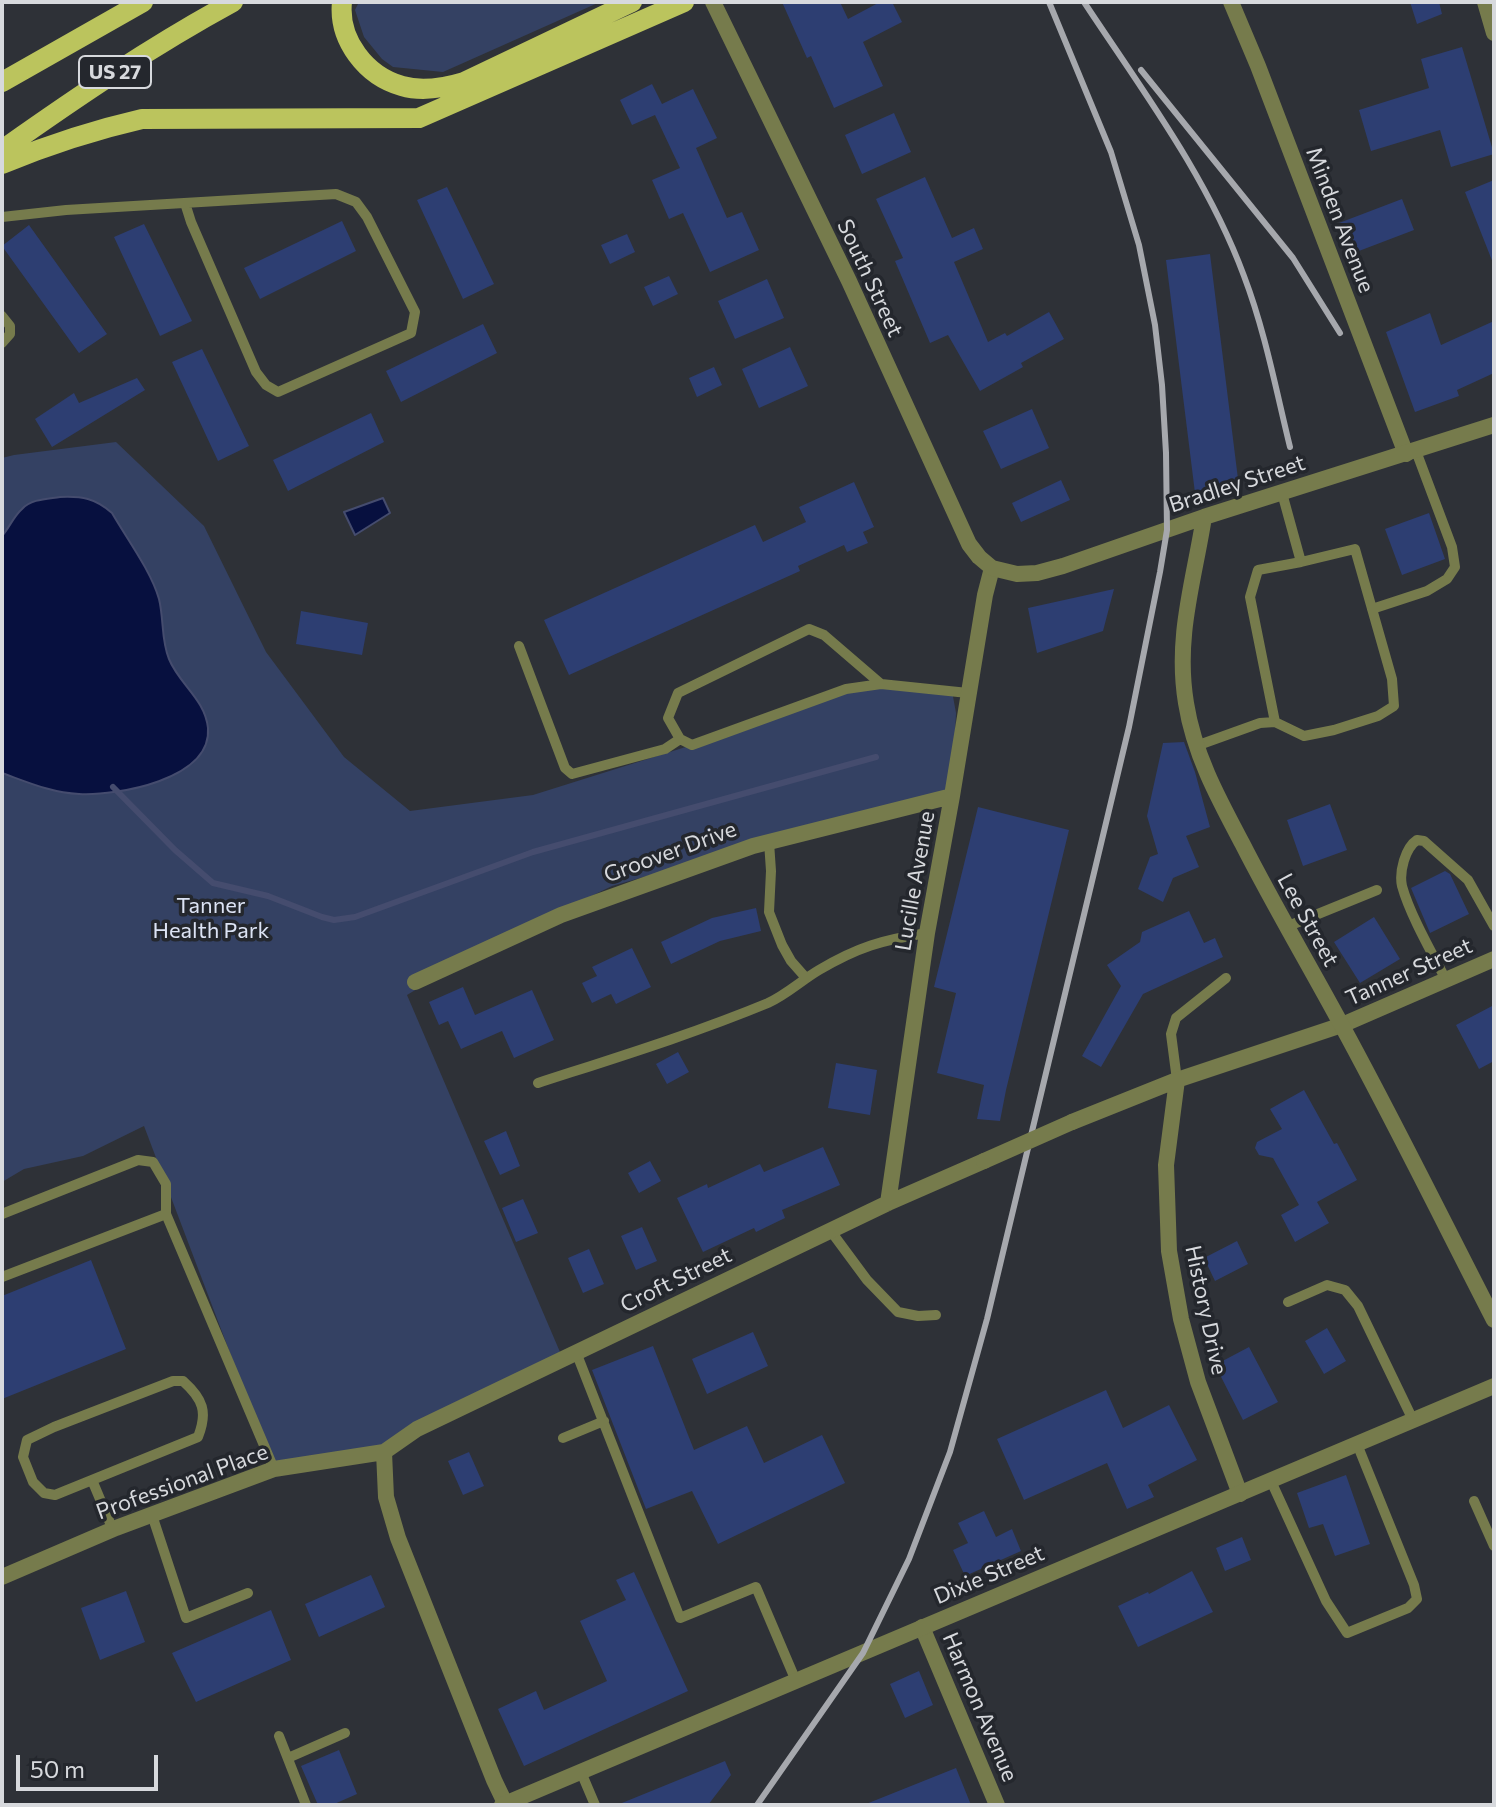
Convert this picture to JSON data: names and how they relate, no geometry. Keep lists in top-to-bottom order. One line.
{"streets":{"main road":["US 27"],"street":["Minden Avenue","South Street","Bradley Street","Groover Drive","Lucille Avenue","Lee Street","Tanner Street","Croft Street","History Drive","Professional Place","Dixie Street","Harmon Avenue"]},"crossings":[["Minden Avenue","Bradley Street"],["South Street","Bradley Street"],["South Street","Lucille Avenue"],["Bradley Street","Lucille Avenue"],["Bradley Street","Lee Street"],["Groover Drive","Lucille Avenue"],["Lucille Avenue","Croft Street"],["Lee Street","Tanner Street"],["Lee Street","Croft Street"],["Tanner Street","Croft Street"],["Croft Street","History Drive"],["Croft Street","Professional Place"],["History Drive","Dixie Street"],["Dixie Street","Harmon Avenue"]],"parks":["Tanner Health Park"],"scale_bar":"50 m"}
